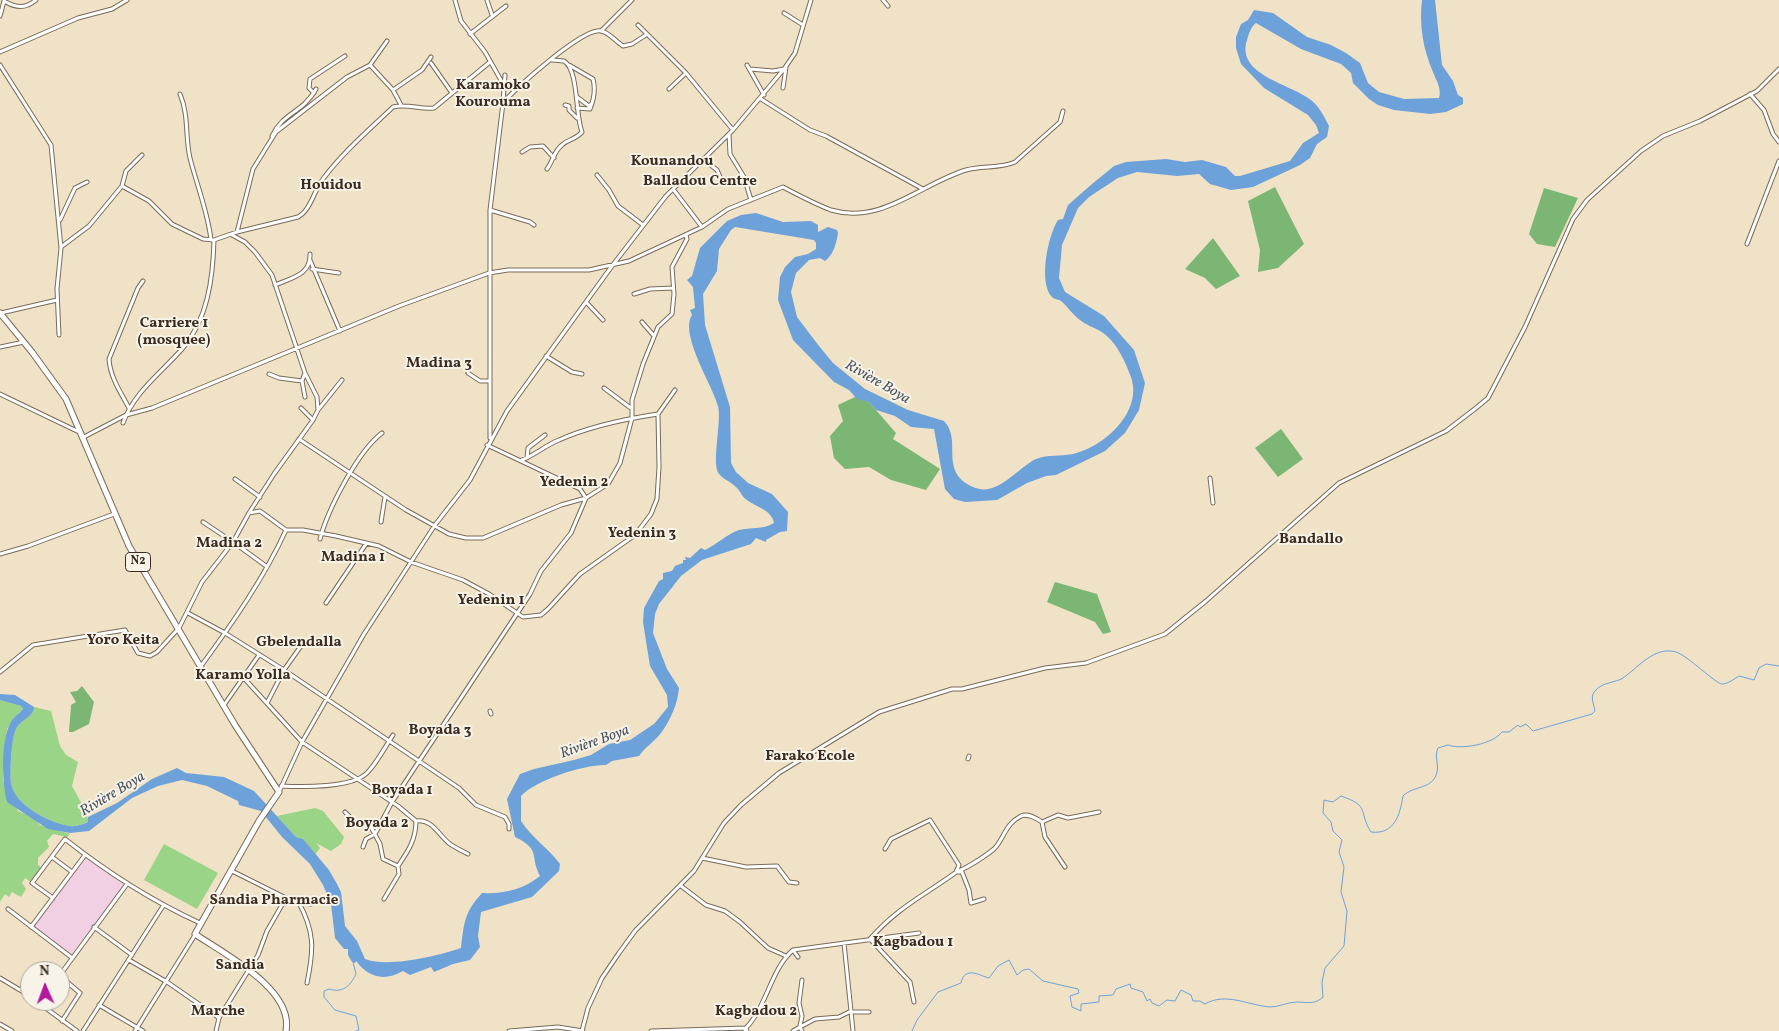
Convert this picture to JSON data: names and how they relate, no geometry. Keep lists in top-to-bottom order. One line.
{"streets":{"highway":["N2"]},"districts":["Karamoko Kourouma","Kounandou","Balladou Centre","Houidou","Carriere 1 (mosquee)","Madina 3","Yedenin 2","Yedenin 3","Bandallo","Madina 2","Madina 1","Yedenin 1","Yoro Keita","Gbelendalla","Karamo Yolla","Boyada 3","Farako Ecole","Boyada 1","Boyada 2","Sandia Pharmacie","Kagbadou 1","Sandia","Marche","Kagbadou 2"],"water":["Rivière Boya"],"north":"top"}
